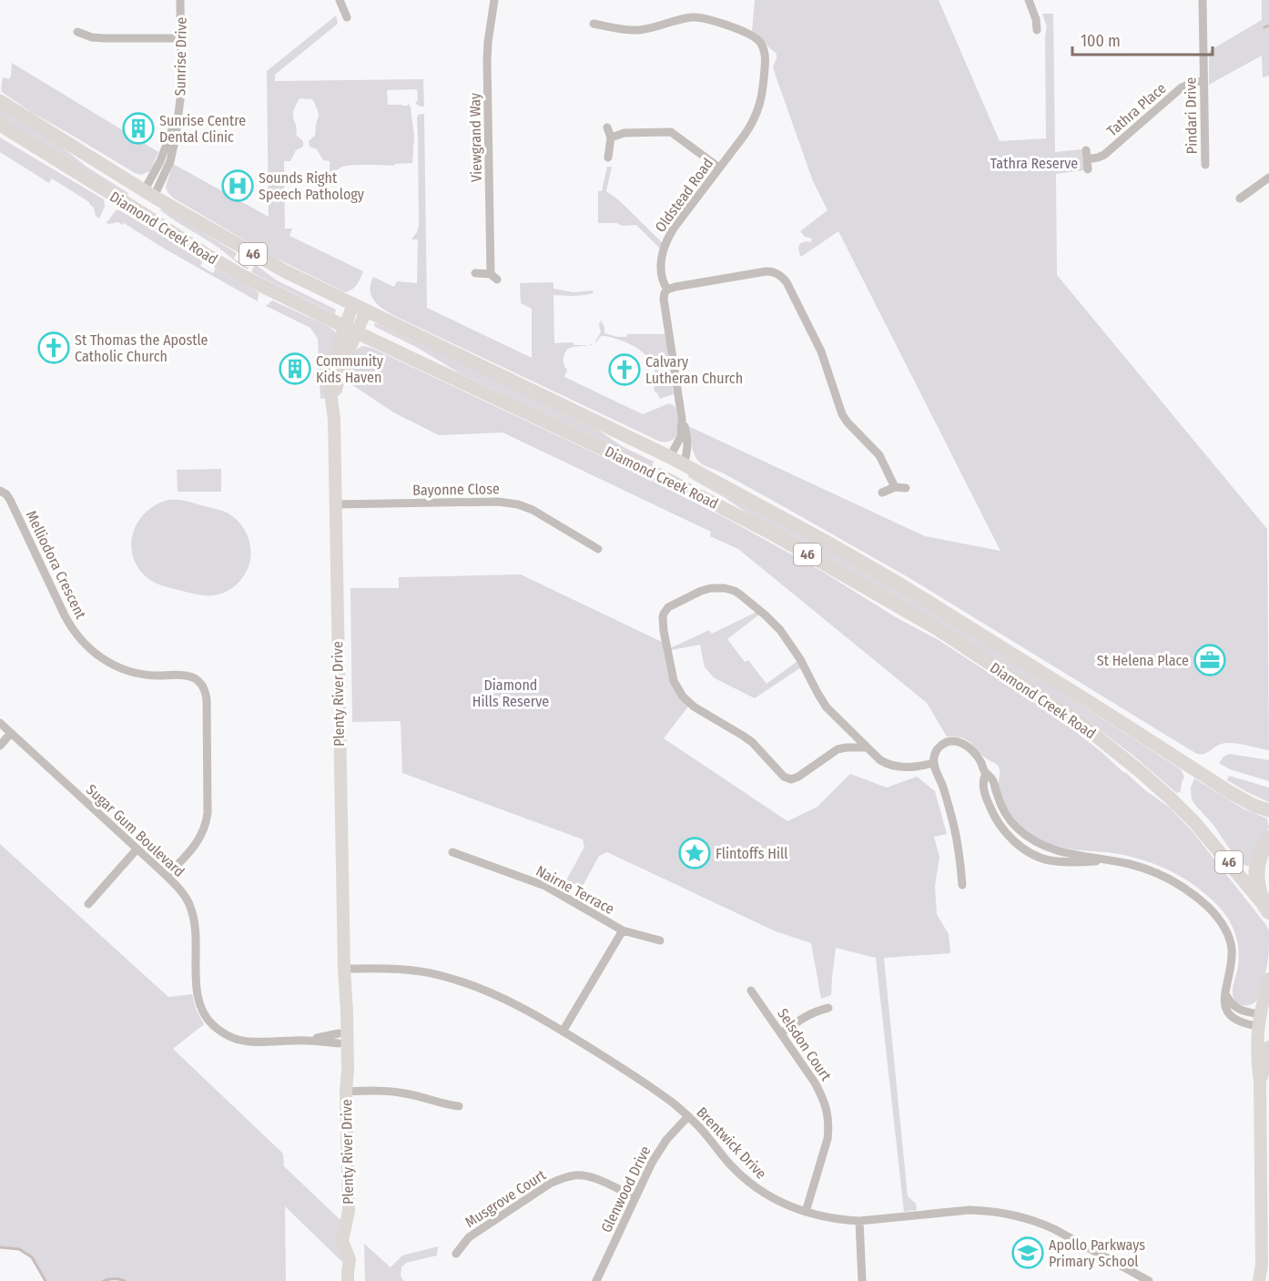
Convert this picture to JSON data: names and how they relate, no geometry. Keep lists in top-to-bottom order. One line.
{"streets":{"highway":["46"],"main road":["Sunrise Drive","Diamond Creek Road"],"street":["Tathra Place","Pindari Drive","Viewgrand Way","Oldstead Road","Bayonne Close","Melliodora Crescent","Plenty River Drive","Sugar Gum Boulevard","Nairne Terrace","Selsdon Court","Brentwick Drive","Glenwood Drive","Musgrove Court"]},"crossings":[["Sunrise Drive","Diamond Creek Road"],["Tathra Place","Pindari Drive"],["Oldstead Road","Diamond Creek Road"],["Diamond Creek Road","46"],["Diamond Creek Road","Plenty River Drive"],["Bayonne Close","Plenty River Drive"],["Melliodora Crescent","Sugar Gum Boulevard"],["Plenty River Drive","Sugar Gum Boulevard"],["Plenty River Drive","Brentwick Drive"],["Nairne Terrace","Brentwick Drive"],["Selsdon Court","Brentwick Drive"],["Brentwick Drive","Glenwood Drive"],["Glenwood Drive","Musgrove Court"]],"parks":["Tathra Reserve","Diamond Hills Reserve"],"places":{"building":["Sunrise Centre Dental Clinic","Community Kids Haven"],"hospital":["Sounds Right Speech Pathology"],"church":["St Thomas the Apostle Catholic Church","Calvary Lutheran Church"],"office":["St Helena Place"],"place":["Flintoffs Hill"],"school or university":["Apollo Parkways Primary School"]},"scale_bar":"100 m"}
